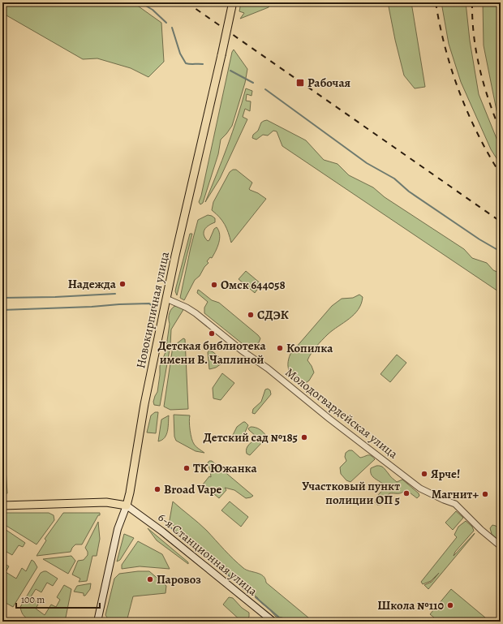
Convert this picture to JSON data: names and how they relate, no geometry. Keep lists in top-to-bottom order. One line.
{"streets":{"main road":["Новокирпичная улица","6-я Станционная улица"],"street":["Молодогвардейская улица"]},"crossings":[["Новокирпичная улица","Молодогвардейская улица"],["Новокирпичная улица","6-я Станционная улица"]],"places":{"transit":["Рабочая"],"other":["Надежда","Омск 644058","СДЭК","Детская библиотека имени В. Чаплиной","Копилка","Детский сад №185","ТК Южанка","Ярче!","Broad Vape","Участковый пункт полиции ОП 5","Магнит+","Паровоз","Школа №110"]},"scale_bar":"100 m"}
